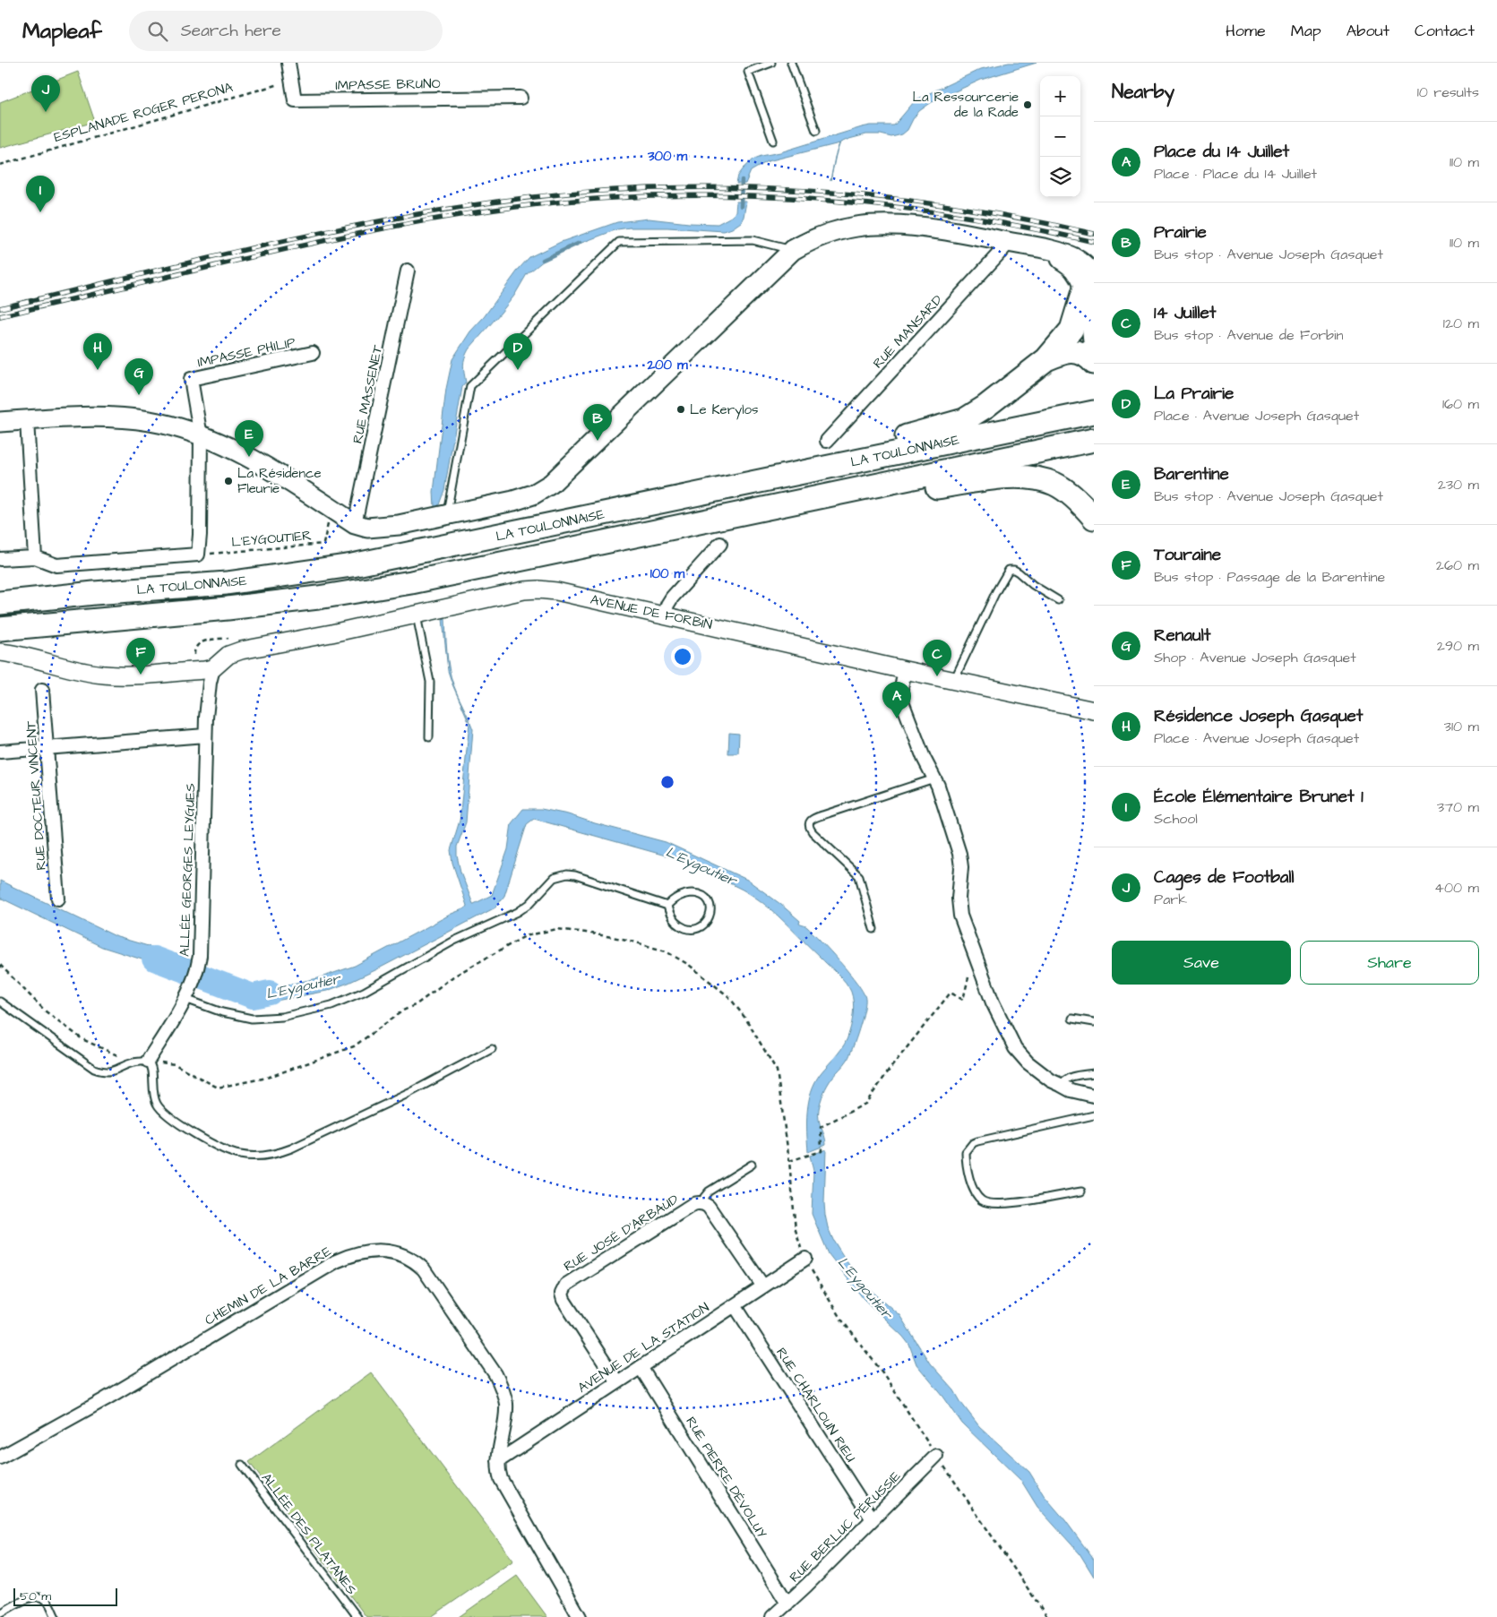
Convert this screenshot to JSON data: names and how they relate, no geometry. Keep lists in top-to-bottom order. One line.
{"streets":{"highway":["LA TOULONNAISE"],"street":["IMPASSE BRUNO","RUE MANSARD","IMPASSE PHILIP","RUE MASSENET","AVENUE DE FORBIN","RUE DOCTEUR VINCENT","ALLÉE GEORGES LEYGUES","RUE JOSÉ D'ARBAUD","CHEMIN DE LA BARRE","AVENUE DE LA STATION","RUE CHARLOUN RIEU","RUE PIERRE DÉVOLUY","RUE BERLUC PÉRUSSIE"],"lane":["ALLÉE DES PLATANES"],"path":["ESPLANADE ROGER PERONA","L'EYGOUTIER"]},"crossings":[["IMPASSE BRUNO","ESPLANADE ROGER PERONA"],["AVENUE DE FORBIN","ALLÉE GEORGES LEYGUES"],["RUE JOSÉ D'ARBAUD","AVENUE DE LA STATION"],["CHEMIN DE LA BARRE","AVENUE DE LA STATION"],["AVENUE DE LA STATION","RUE CHARLOUN RIEU"],["AVENUE DE LA STATION","RUE PIERRE DÉVOLUY"],["RUE CHARLOUN RIEU","RUE BERLUC PÉRUSSIE"],["RUE PIERRE DÉVOLUY","RUE BERLUC PÉRUSSIE"]],"water":["L'Eygoutier"],"places":["La Ressourcerie de la Rade","Le Kerylos","La Résidence Fleurie"],"scale_bar":"50 m","page":{"header":"Mapleaf","search":"Search here","nav":["Home","Map","About","Contact"],"heading":["Nearby","10 results"],"pins":["J","I","D","H","G","B","E","F","C","A"],"map_buttons":["+","−"],"list":[{"mark":"A","name":"Place du 14 Juillet","note":"Place · Place du 14 Juillet","value":"110 m"},{"mark":"B","name":"Prairie","note":"Bus stop · Avenue Joseph Gasquet","value":"110 m"},{"mark":"C","name":"14 Juillet","note":"Bus stop · Avenue de Forbin","value":"120 m"},{"mark":"D","name":"La Prairie","note":"Place · Avenue Joseph Gasquet","value":"160 m"},{"mark":"E","name":"Barentine","note":"Bus stop · Avenue Joseph Gasquet","value":"230 m"},{"mark":"F","name":"Touraine","note":"Bus stop · Passage de la Barentine","value":"260 m"},{"mark":"G","name":"Renault","note":"Shop · Avenue Joseph Gasquet","value":"290 m"},{"mark":"H","name":"Résidence Joseph Gasquet","note":"Place · Avenue Joseph Gasquet","value":"310 m"},{"mark":"I","name":"École Élémentaire Brunet 1","note":"School","value":"370 m"},{"mark":"J","name":"Cages de Football","note":"Park","value":"400 m"}],"buttons":["Save","Share"],"scale":"50 m"},"rings":["300 m","200 m","100 m"]}
